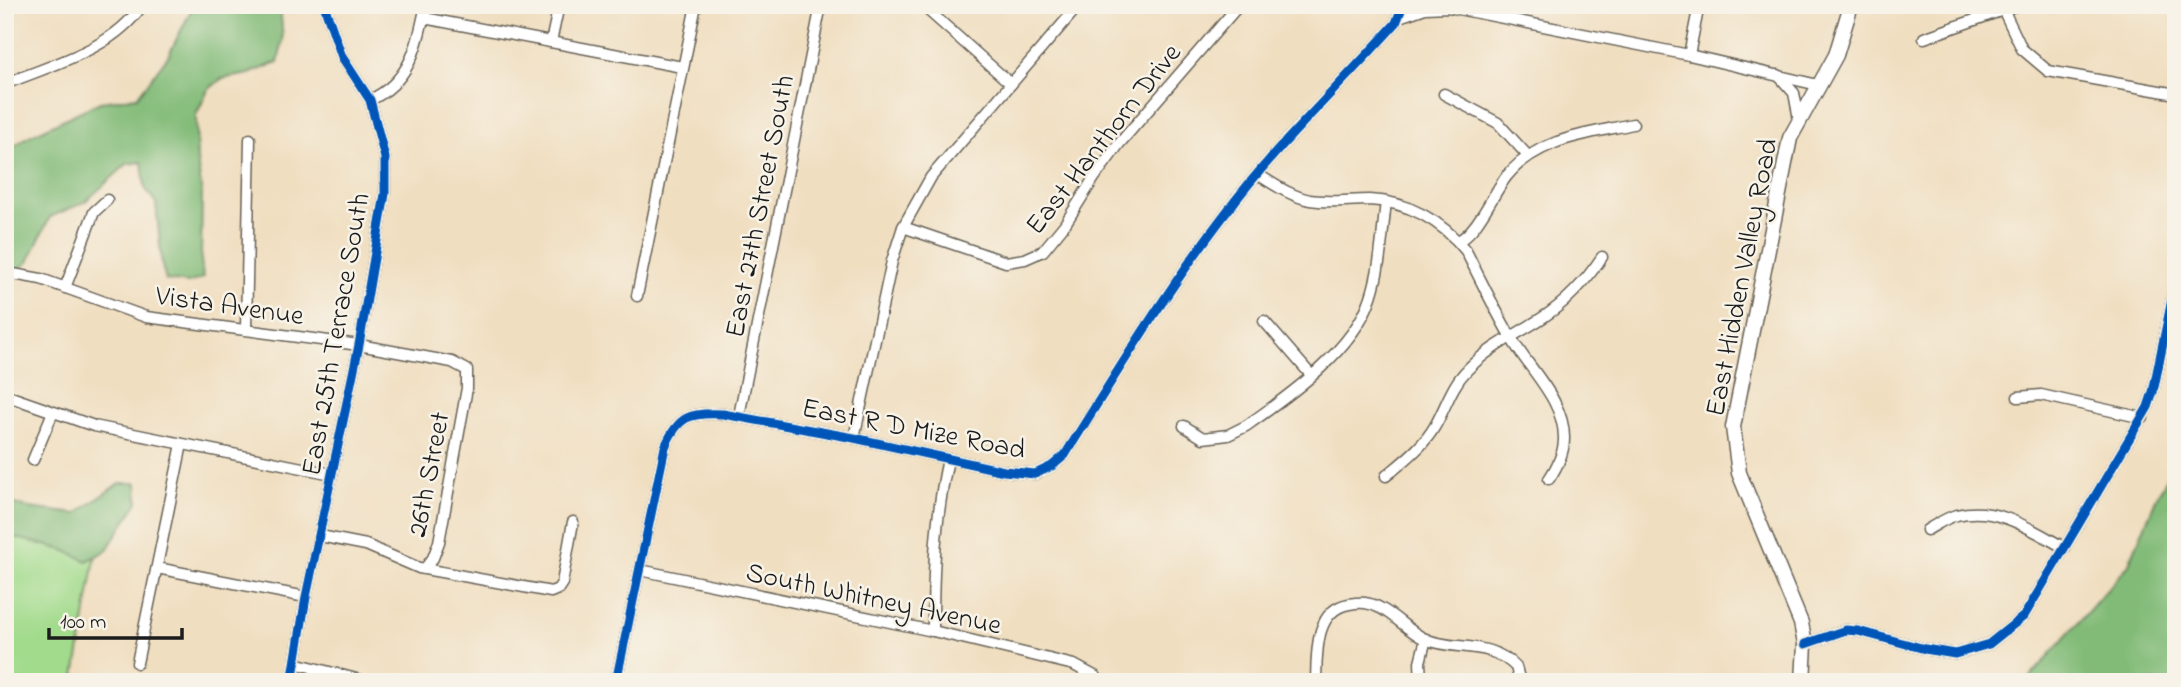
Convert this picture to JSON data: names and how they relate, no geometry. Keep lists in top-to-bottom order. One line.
{"streets":{"main road":["East Hidden Valley Road"],"street":["East Hanthorn Drive","East 27th Street South","Vista Avenue","East 25th Terrace South","East R D Mize Road","26th Street","South Whitney Avenue"]},"crossings":[["East 27th Street South","East R D Mize Road"],["Vista Avenue","East 25th Terrace South"],["Vista Avenue","26th Street"],["East R D Mize Road","South Whitney Avenue"]],"scale_bar":"100 m"}
